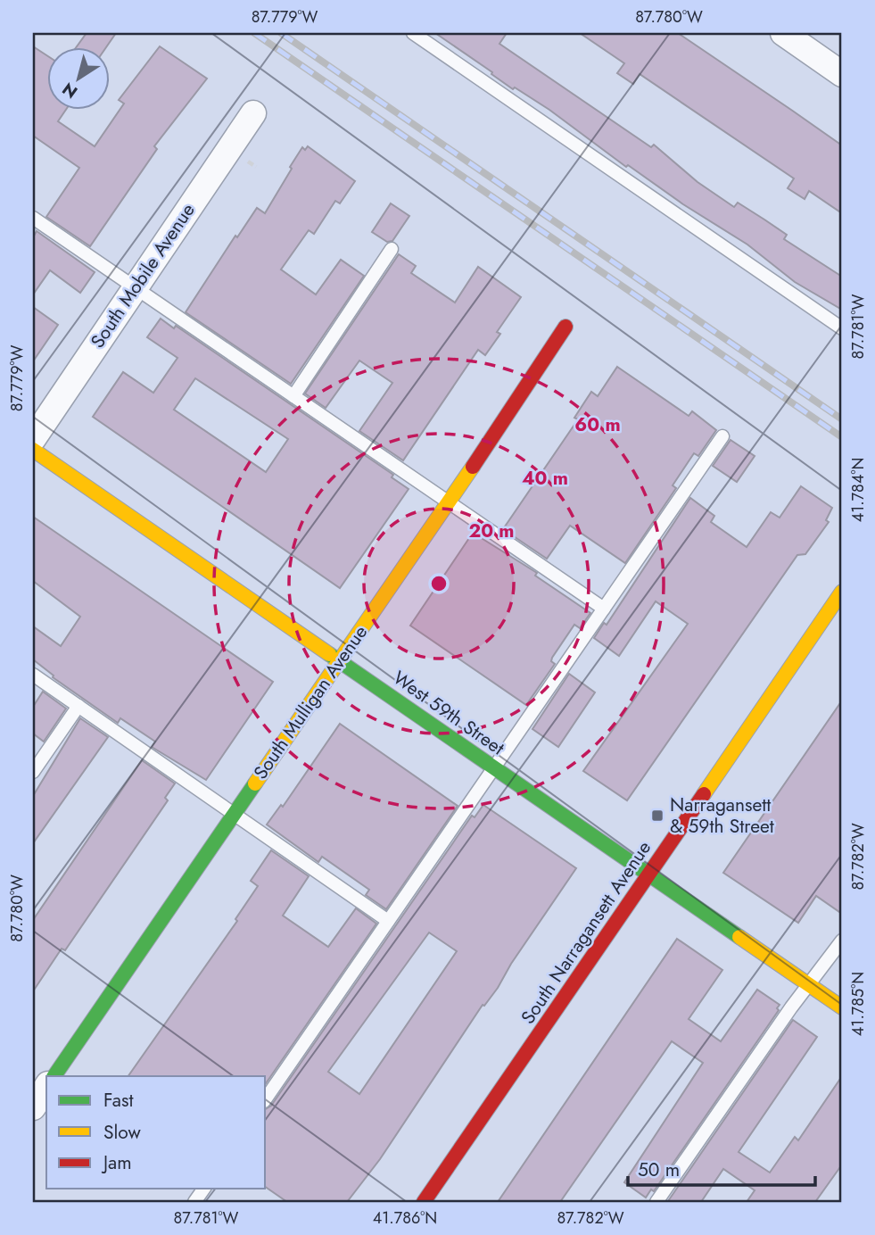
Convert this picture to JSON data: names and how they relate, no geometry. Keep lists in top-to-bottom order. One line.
{"streets":{"street":["South Mobile Avenue","South Mulligan Avenue","West 59th Street","South Narragansett Avenue"]},"crossings":[["South Mulligan Avenue","West 59th Street"],["West 59th Street","South Narragansett Avenue"]],"places":{"transit":["Narragansett & 59th Street"]},"legend":["Fast","Slow","Jam"],"scale_bar":"50 m","north":"bottom left","coordinates":["87.779°W","87.780°W","87.781°W","41.784°N","87.782°W","41.785°N","41.786°N"],"rings":["60 m","40 m","20 m"]}
